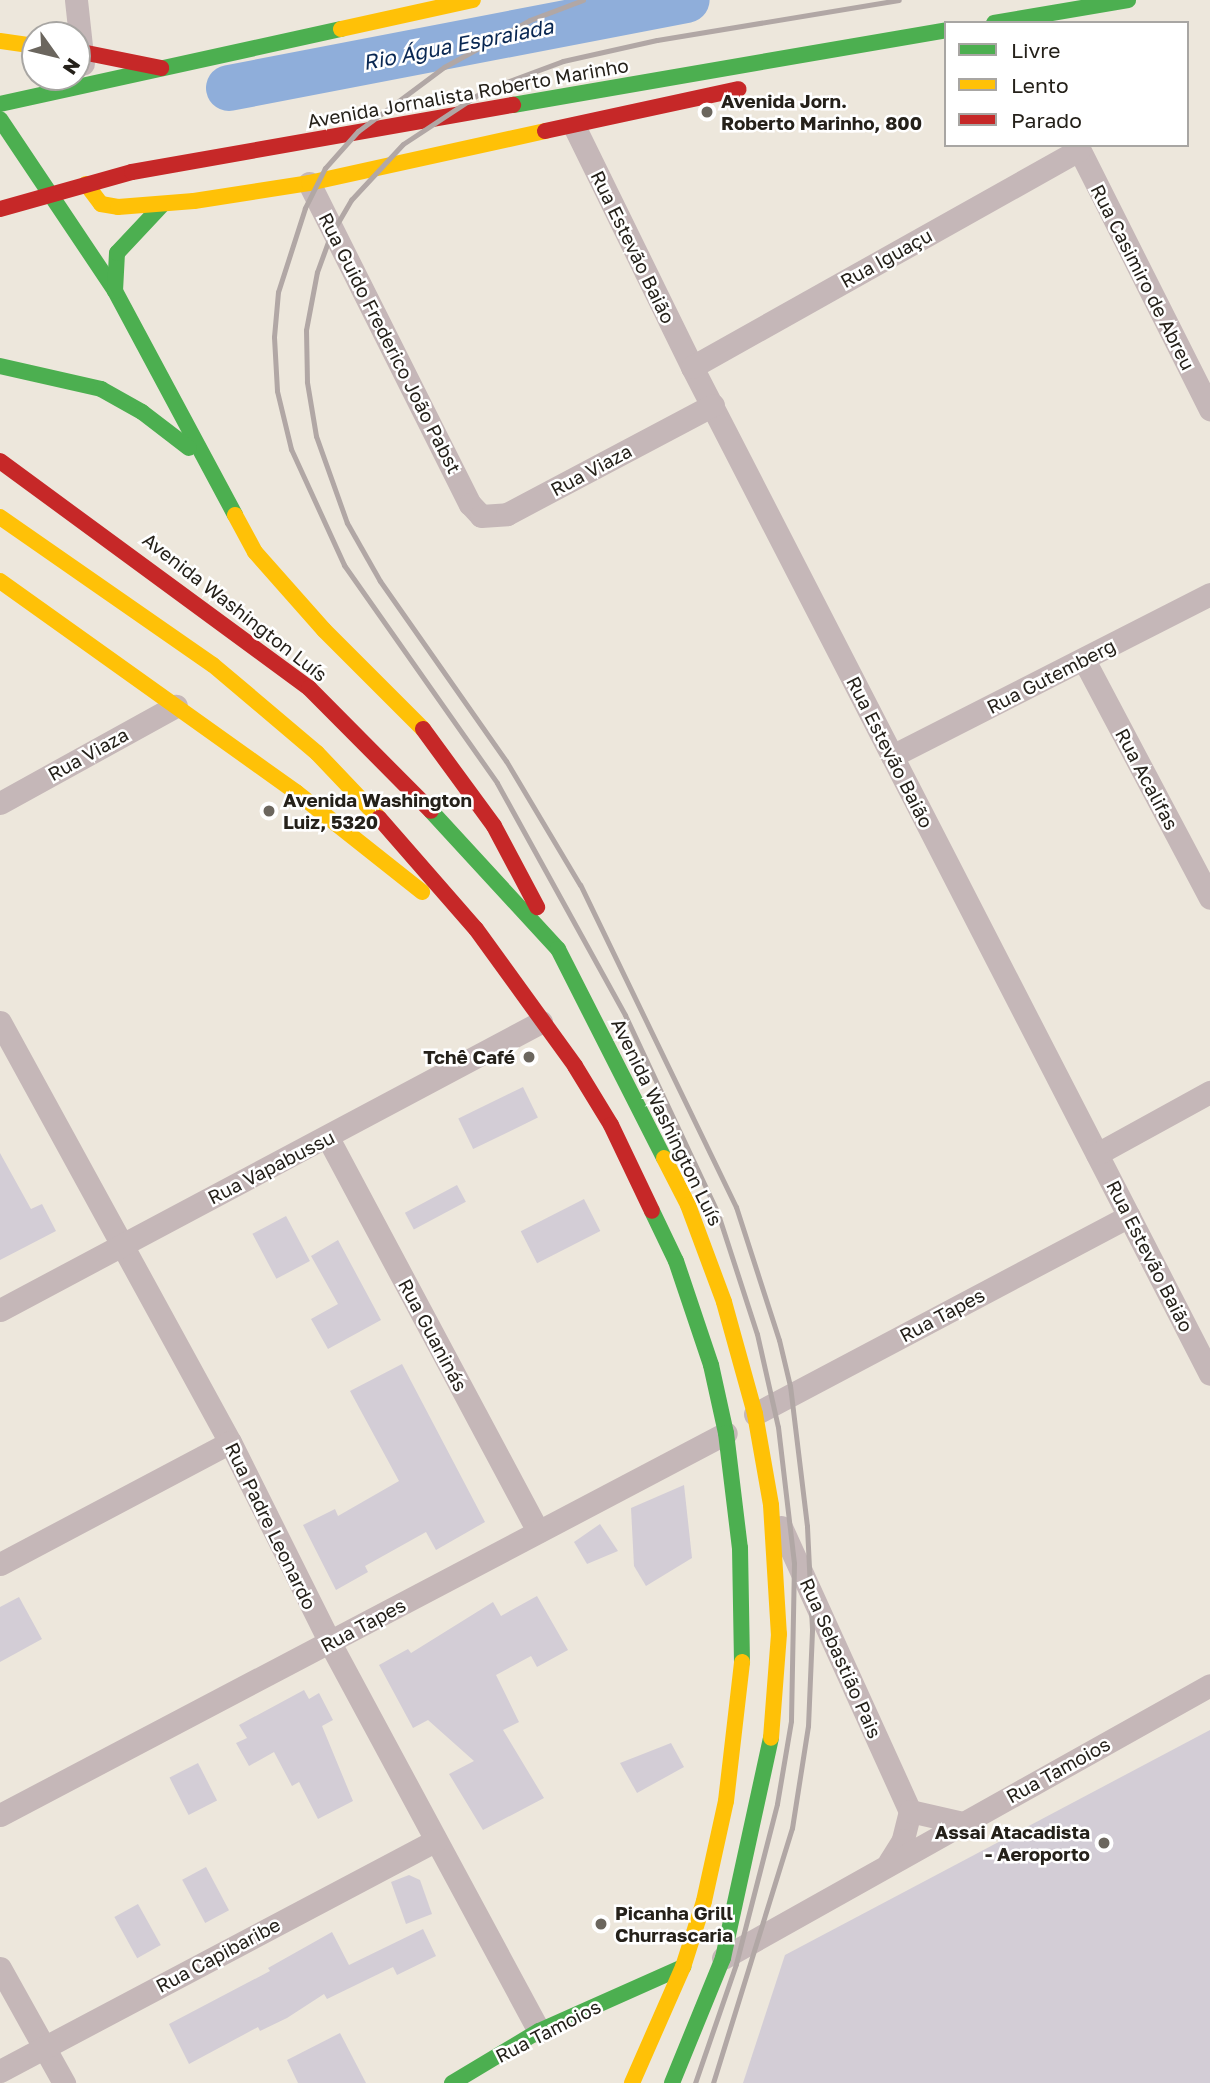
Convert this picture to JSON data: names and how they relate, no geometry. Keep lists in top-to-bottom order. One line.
{"streets":{"main road":["Avenida Jornalista Roberto Marinho","Avenida Washington Luís","Rua Tamoios"],"street":["Rua Estevão Baião","Rua Iguaçu","Rua Casimiro de Abreu","Rua Guido Frederico João Pabst","Rua Viaza","Rua Gutemberg","Rua Acalifas","Rua Vapabussu","Rua Tapes","Rua Guaninás","Rua Padre Leonardo","Rua Sebastião Pais","Rua Capibaribe"]},"crossings":[["Rua Estevão Baião","Rua Iguaçu"],["Rua Estevão Baião","Rua Viaza"],["Rua Estevão Baião","Rua Gutemberg"],["Rua Estevão Baião","Rua Tapes"],["Rua Iguaçu","Rua Casimiro de Abreu"],["Rua Guido Frederico João Pabst","Rua Viaza"],["Avenida Washington Luís","Rua Tapes"],["Avenida Washington Luís","Rua Sebastião Pais"],["Avenida Washington Luís","Rua Tamoios"],["Rua Gutemberg","Rua Acalifas"],["Rua Vapabussu","Rua Guaninás"],["Rua Vapabussu","Rua Padre Leonardo"],["Rua Tapes","Rua Guaninás"],["Rua Tapes","Rua Padre Leonardo"],["Rua Padre Leonardo","Rua Tamoios"],["Rua Padre Leonardo","Rua Capibaribe"]],"water":["Rio Água Espraiada"],"places":["Avenida Jorn. Roberto Marinho, 800","Avenida Washington Luiz, 5320","Tchê Café","Assai Atacadista - Aeroporto","Picanha Grill Churrascaria"],"legend":["Livre","Lento","Parado"],"north":"bottom right"}
